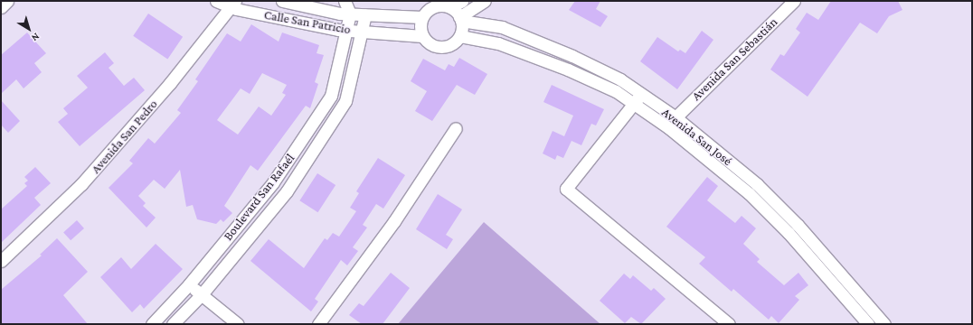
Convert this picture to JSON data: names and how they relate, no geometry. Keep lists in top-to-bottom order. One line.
{"streets":{"street":["Calle San Patricio","Avenida San Sebastián","Avenida San Pedro","Avenida San José","Boulevard San Rafaél"]},"crossings":[["Calle San Patricio","Avenida San Pedro"],["Calle San Patricio","Avenida San José"],["Calle San Patricio","Boulevard San Rafaél"],["Avenida San Sebastián","Avenida San José"]],"north":"bottom right"}
